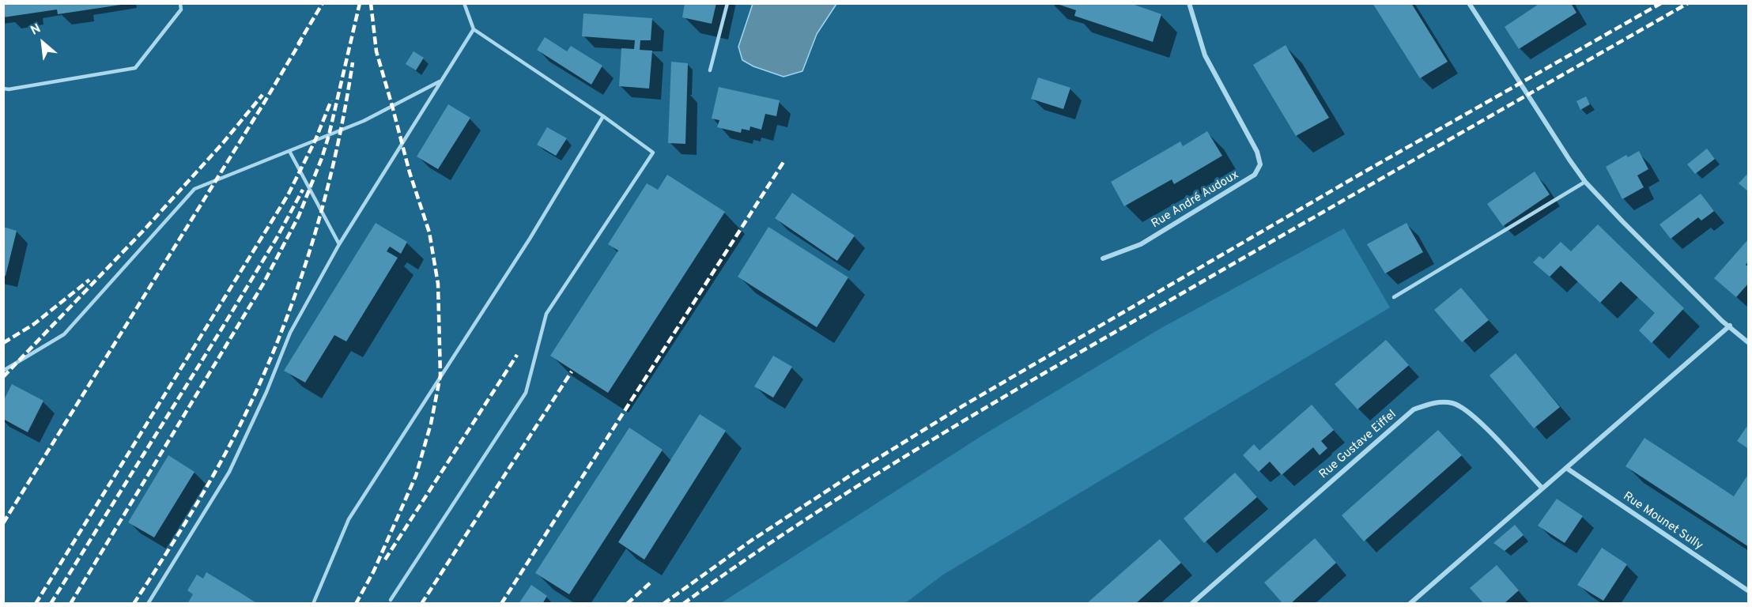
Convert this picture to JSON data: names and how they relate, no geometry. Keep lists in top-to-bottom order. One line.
{"streets":{"street":["Rue André Audoux","Rue Gustave Eiffel","Rue Mounet Sully"]},"north":"top left"}
